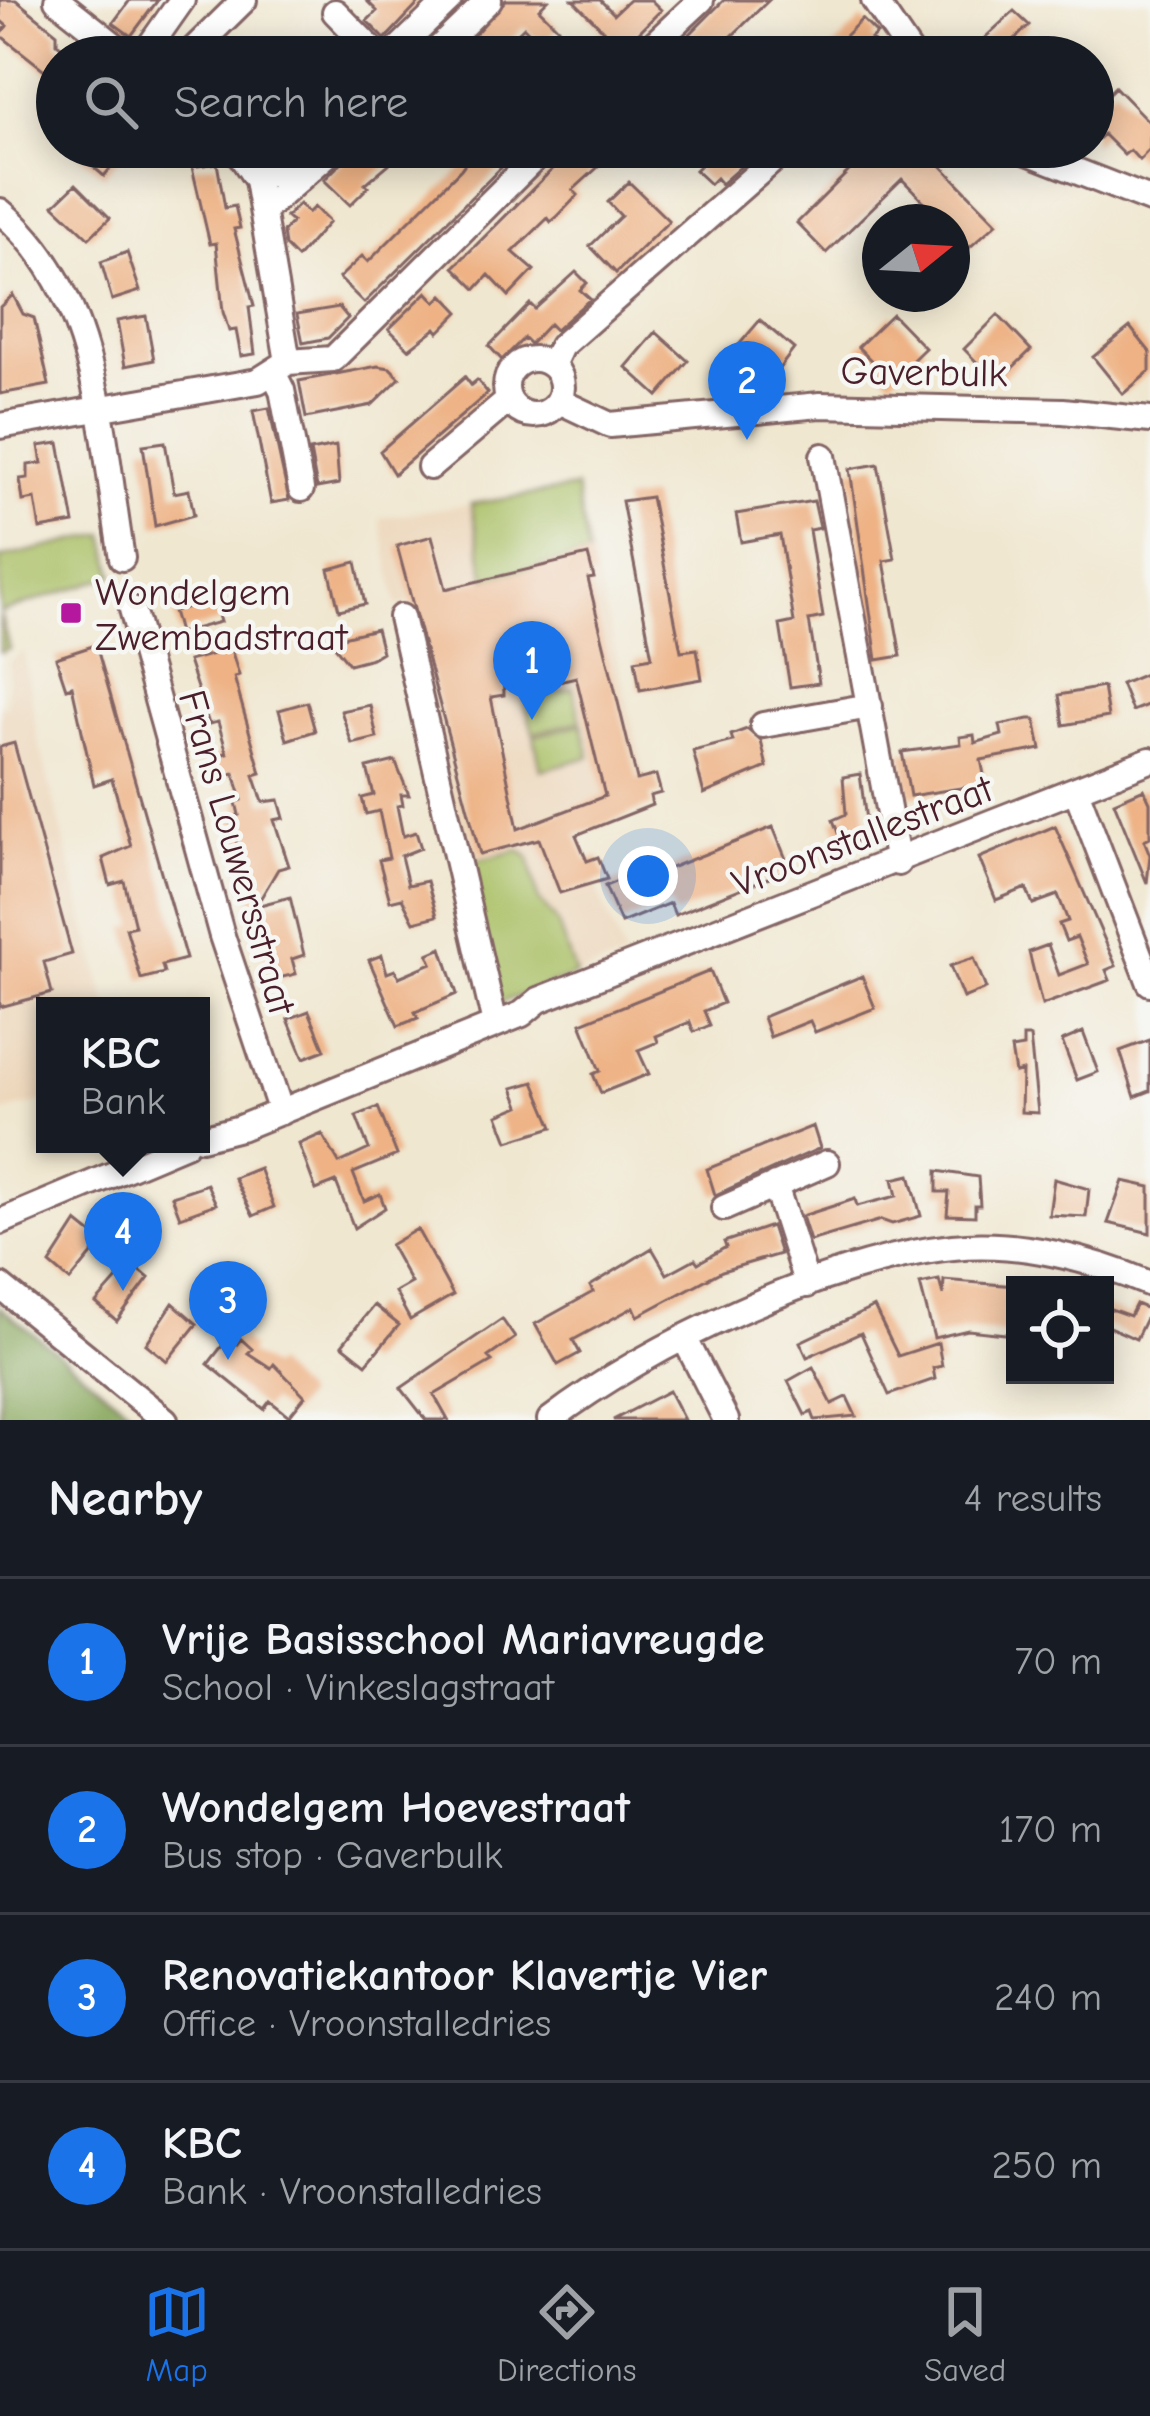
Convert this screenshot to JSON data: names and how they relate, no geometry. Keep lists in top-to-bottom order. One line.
{"streets":{"street":["Gaverbulk","Vroonstallestraat","Frans Louwersstraat"]},"crossings":[["Vroonstallestraat","Frans Louwersstraat"]],"places":{"transit":["Wondelgem Zwembadstraat"]},"north":"right","page":{"search":"Search here","pins":["2","1","4","3"],"popup":["KBC","Bank"],"heading":["Nearby","4 results"],"list":[{"mark":"1","name":"Vrije Basisschool Mariavreugde","note":"School · Vinkeslagstraat","value":"70 m"},{"mark":"2","name":"Wondelgem Hoevestraat","note":"Bus stop · Gaverbulk","value":"170 m"},{"mark":"3","name":"Renovatiekantoor Klavertje Vier","note":"Office · Vroonstalledries","value":"240 m"},{"mark":"4","name":"KBC","note":"Bank · Vroonstalledries","value":"250 m"}],"nav":["Map","Directions","Saved"]}}
